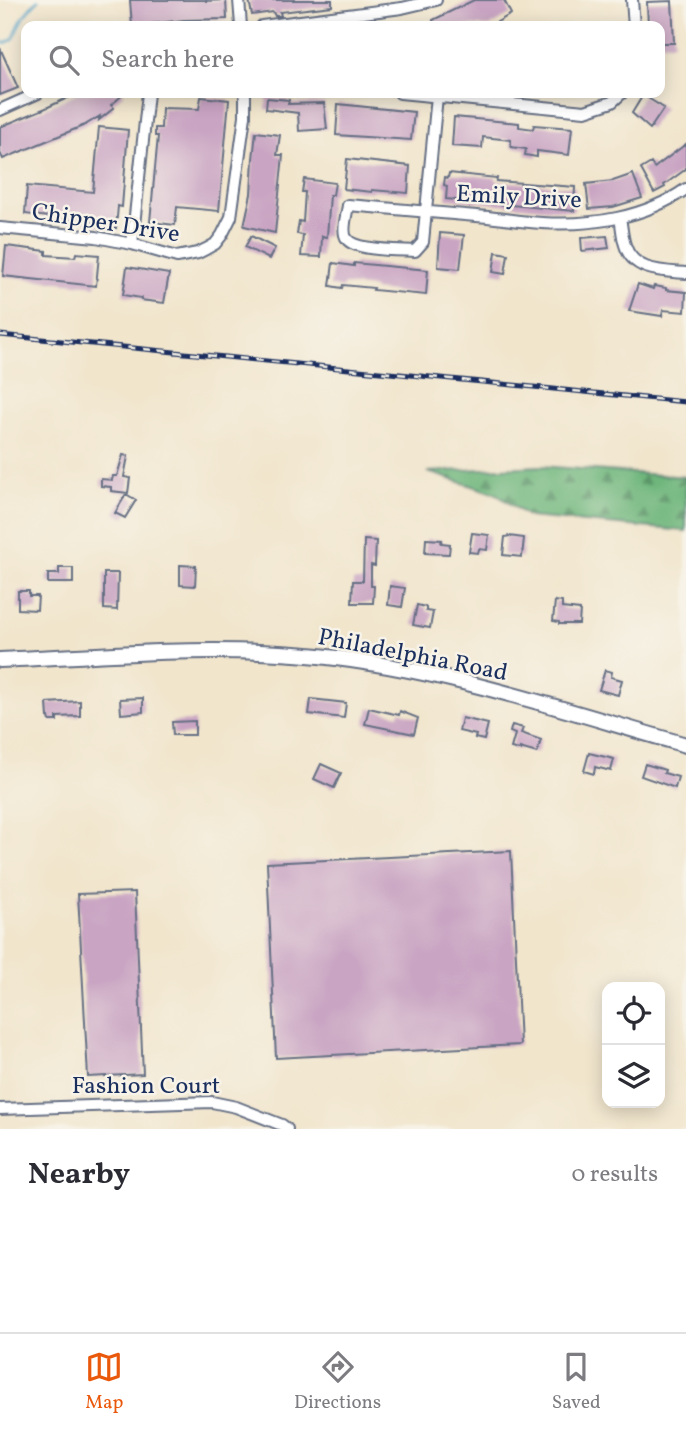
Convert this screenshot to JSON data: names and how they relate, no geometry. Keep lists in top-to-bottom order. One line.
{"streets":{"main road":["Philadelphia Road"],"street":["Emily Drive","Chipper Drive","Fashion Court"]},"page":{"search":"Search here","heading":["Nearby","0 results"],"nav":["Map","Directions","Saved"]}}
